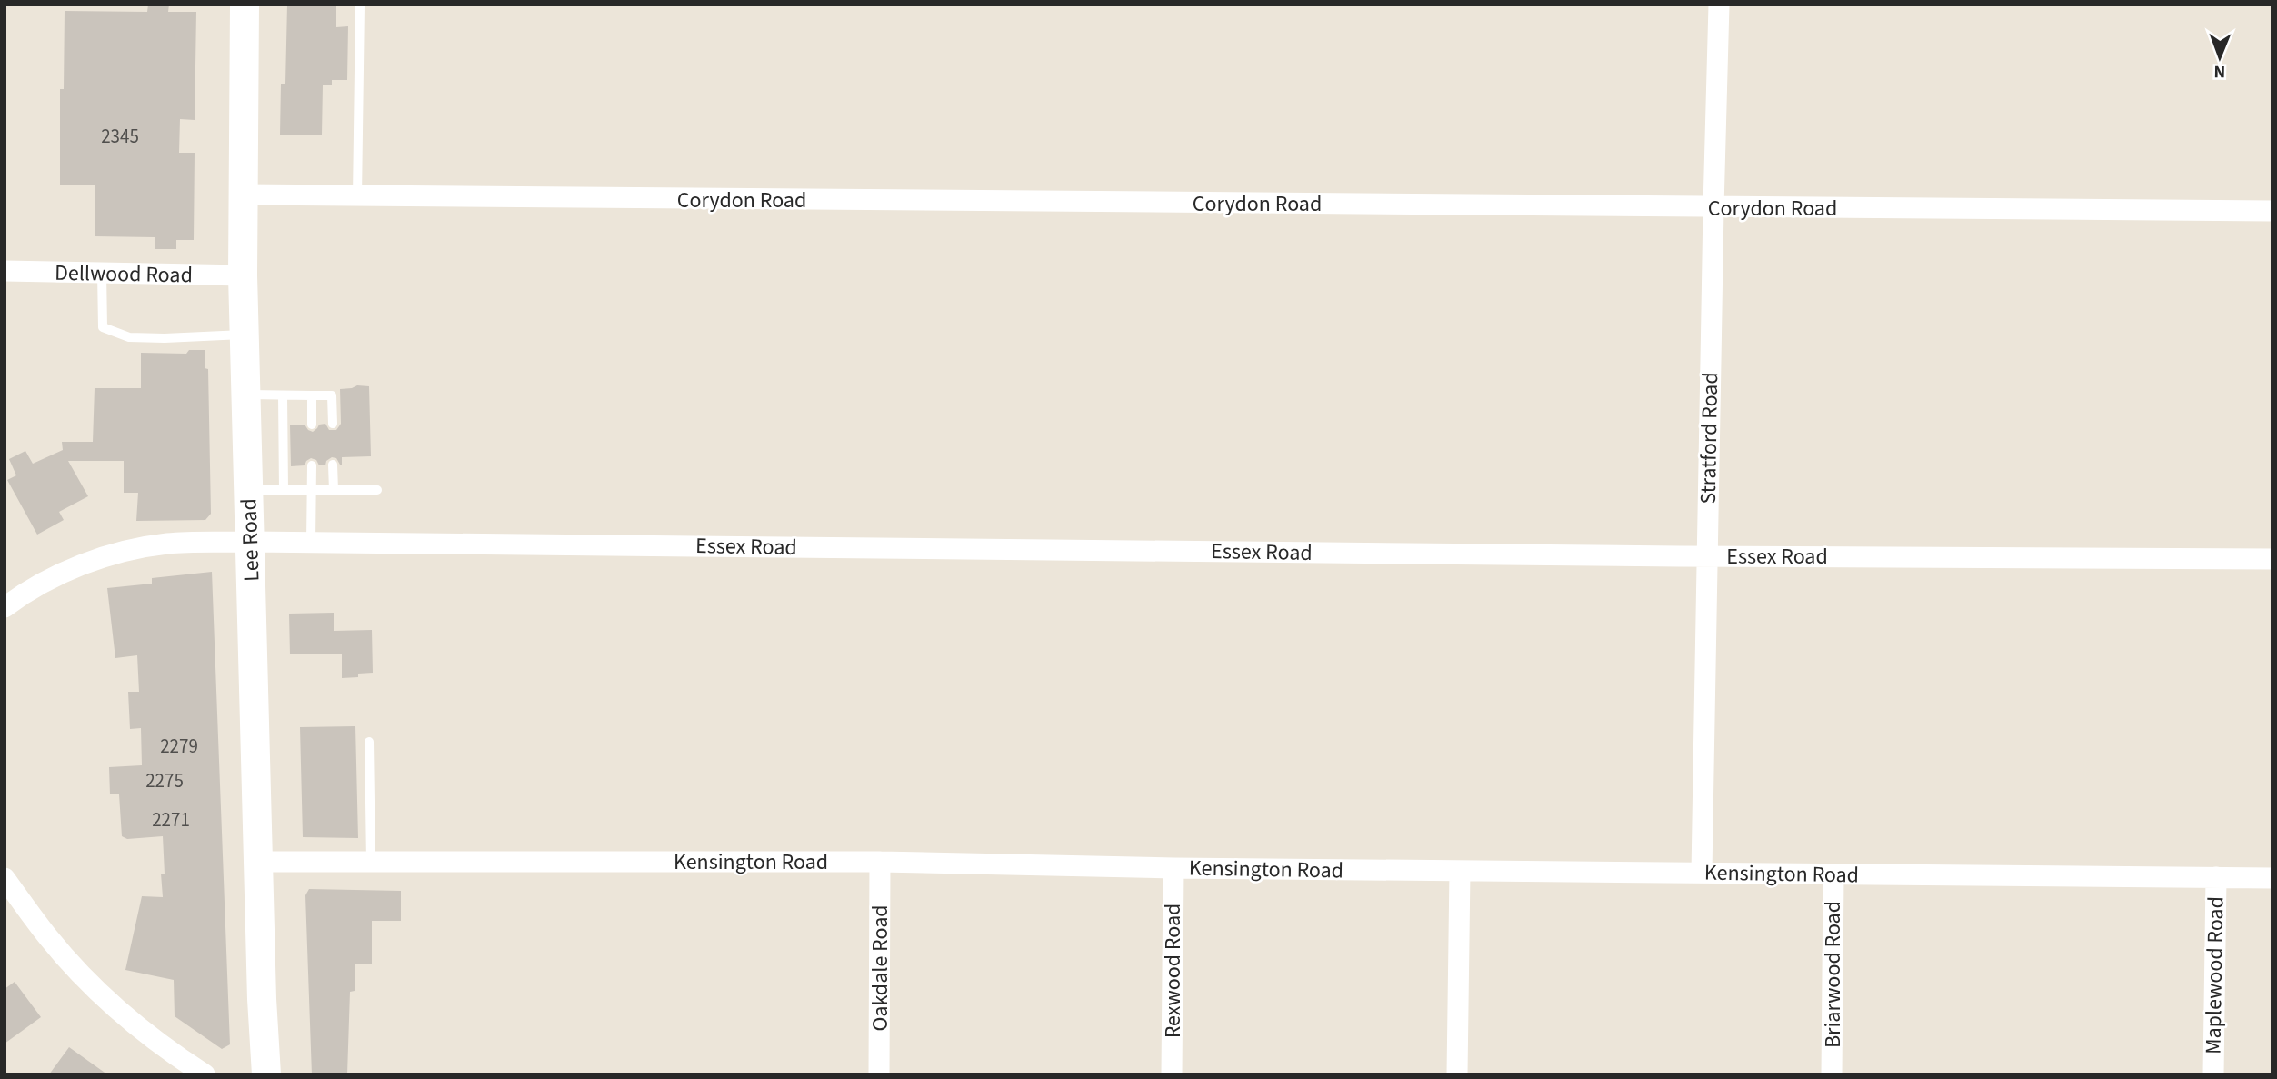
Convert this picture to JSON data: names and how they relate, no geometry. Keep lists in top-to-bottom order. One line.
{"streets":{"main road":["Lee Road"],"street":["Corydon Road","Dellwood Road","Stratford Road","Essex Road","Kensington Road","Oakdale Road","Rexwood Road","Briarwood Road","Maplewood Road"]},"crossings":[["Corydon Road","Stratford Road"],["Corydon Road","Lee Road"],["Dellwood Road","Lee Road"],["Stratford Road","Essex Road"],["Stratford Road","Kensington Road"],["Lee Road","Essex Road"],["Lee Road","Kensington Road"],["Kensington Road","Oakdale Road"],["Kensington Road","Rexwood Road"],["Kensington Road","Briarwood Road"],["Kensington Road","Maplewood Road"]],"house_numbers":["2345","2279","2275","2271"],"north":"bottom"}
